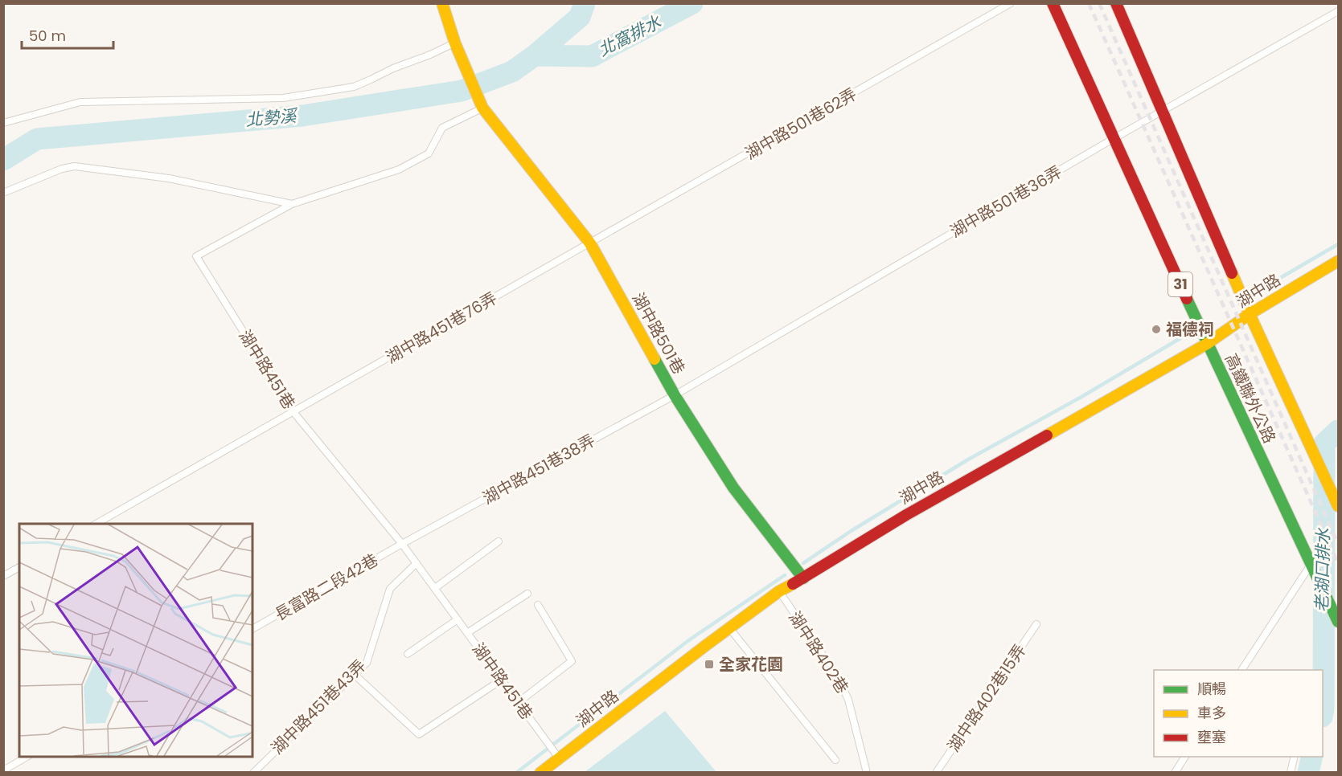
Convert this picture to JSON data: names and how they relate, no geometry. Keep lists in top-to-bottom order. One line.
{"streets":{"street":["31","湖中路","湖中路501巷","高鐵聯外公路"],"lane":["湖中路501巷62弄","湖中路501巷36弄","湖中路451巷76弄","湖中路451巷","湖中路451巷38弄","長富路二段42巷","湖中路402巷","湖中路402巷15弄","湖中路451巷43弄"]},"crossings":[["湖中路501巷62弄","湖中路451巷76弄"],["湖中路501巷62弄","湖中路501巷"],["湖中路501巷36弄","湖中路501巷"],["湖中路501巷36弄","高鐵聯外公路"],["湖中路501巷36弄","湖中路451巷38弄"],["湖中路","湖中路501巷"],["湖中路","湖中路451巷"],["湖中路","高鐵聯外公路"],["湖中路","湖中路402巷"],["湖中路451巷76弄","湖中路501巷"],["湖中路451巷76弄","湖中路451巷"],["湖中路501巷","湖中路451巷"],["湖中路501巷","湖中路451巷38弄"],["湖中路451巷","湖中路451巷38弄"],["湖中路451巷","長富路二段42巷"],["湖中路451巷","湖中路451巷43弄"],["湖中路451巷38弄","長富路二段42巷"]],"water":["北窩排水","北勢溪","老湖口排水"],"places":{"other":["福德祠"],"transit":["全家花園"]},"legend":["順暢","車多","壅塞"],"scale_bar":"50 m"}
